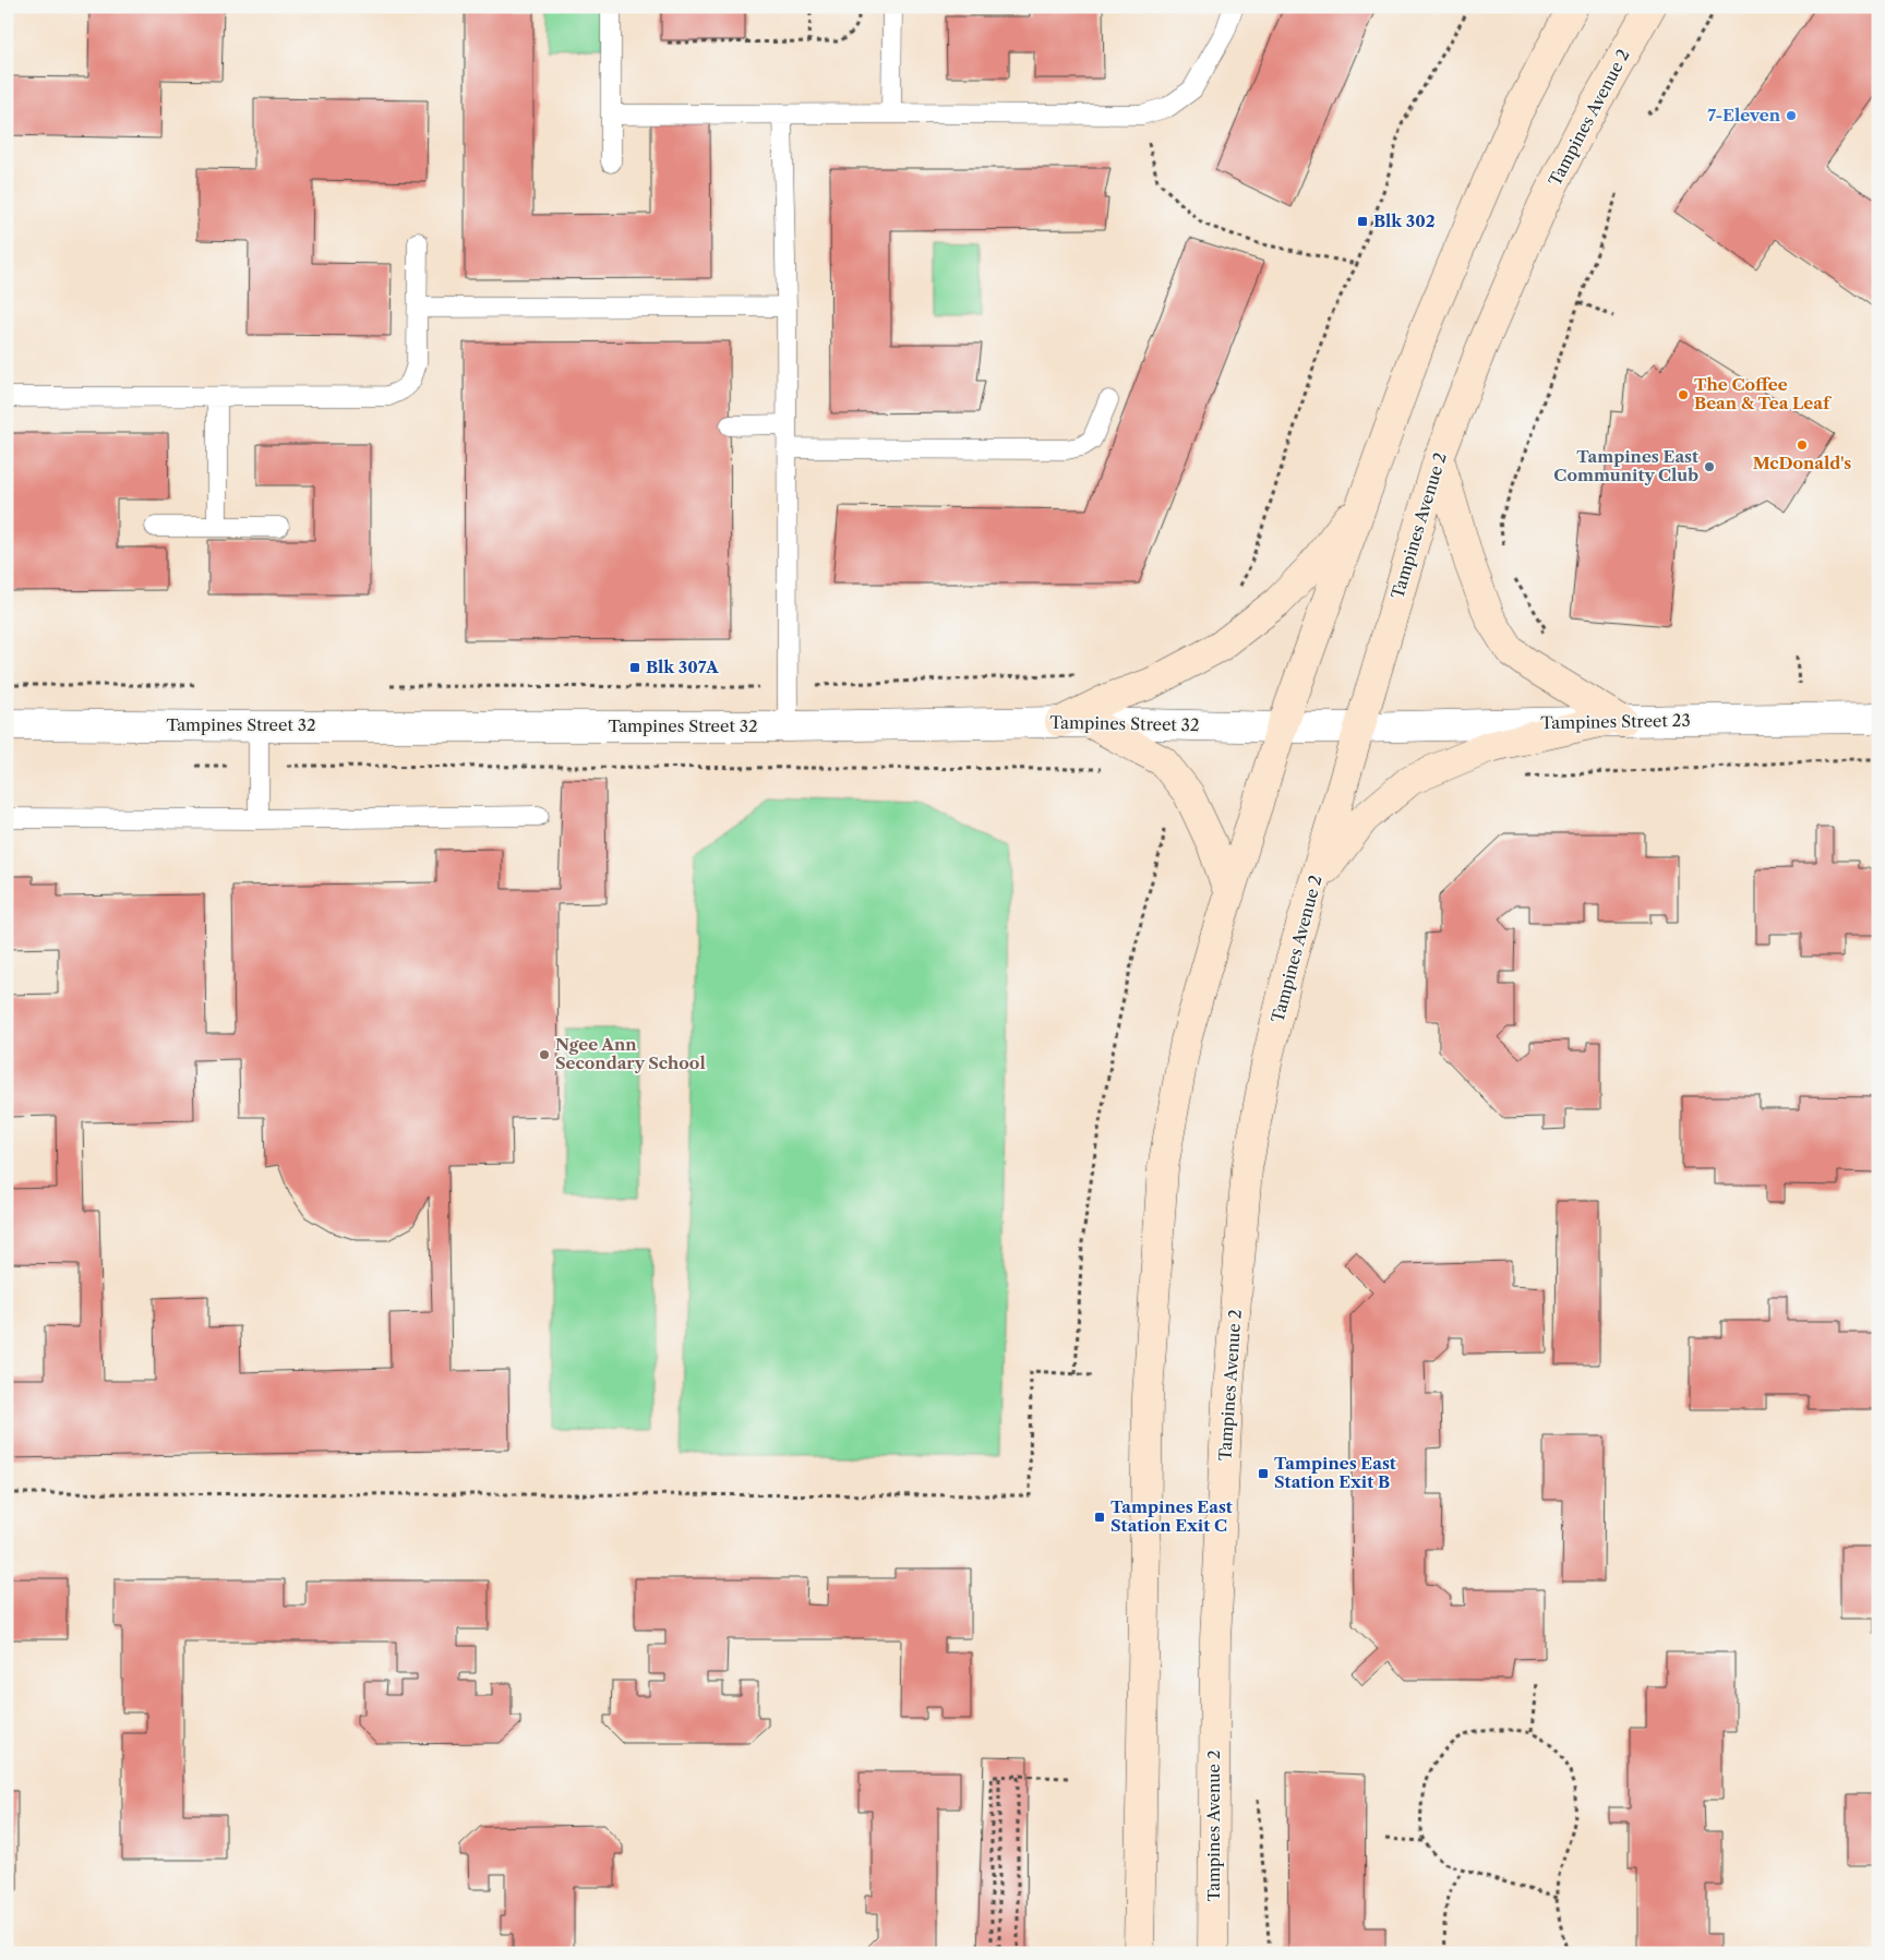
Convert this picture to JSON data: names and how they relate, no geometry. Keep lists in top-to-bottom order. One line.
{"streets":{"main road":["Tampines Avenue 2"],"street":["Tampines Street 23","Tampines Street 32"]},"crossings":[["Tampines Avenue 2","Tampines Street 23"],["Tampines Avenue 2","Tampines Street 32"],["Tampines Street 23","Tampines Street 32"]],"places":{"other":["7-Eleven","The Coffee Bean & Tea Leaf","McDonald's","Tampines East Community Club","Ngee Ann Secondary School"],"transit":["Blk 302","Blk 307A","Tampines East Station Exit B","Tampines East Station Exit C"]}}
